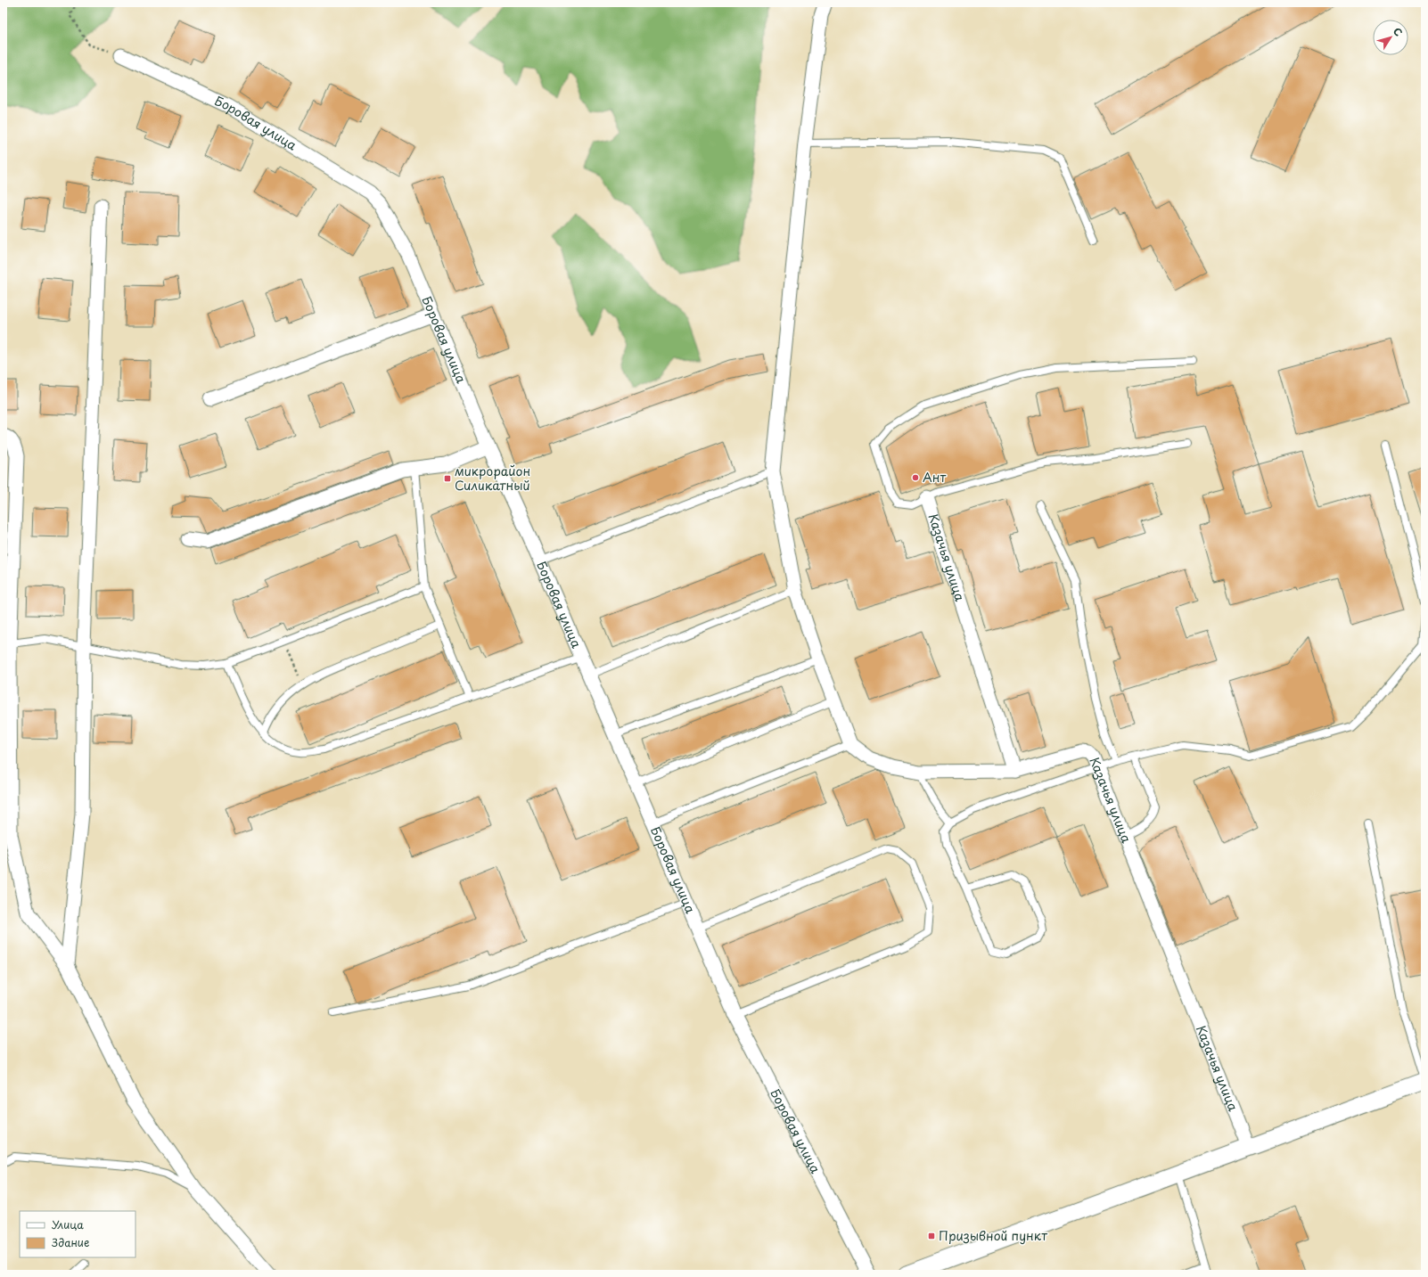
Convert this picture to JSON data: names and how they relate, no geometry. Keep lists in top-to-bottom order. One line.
{"streets":{"street":["Боровая улица","Казачья улица"]},"places":{"other":["Ант"],"transit":["микрорайон Силикатный","Призывной пункт"]},"legend":["Улица","Здание"],"north":"top right"}
